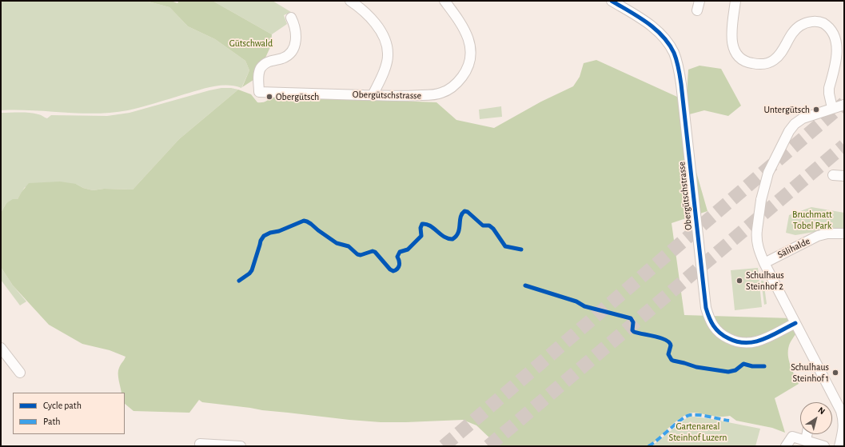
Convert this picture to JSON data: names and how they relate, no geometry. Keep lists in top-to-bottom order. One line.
{"streets":{"street":["Obergütschstrasse","Sälihalde"]},"parks":["Gütschwald","Bruchmatt Tobel Park","Gartenareal Steinhof Luzern"],"places":["Obergütsch","Untergütsch","Schulhaus Steinhof 2","Schulhaus Steinhof 1"],"legend":["Cycle path","Path"],"north":"top right"}
